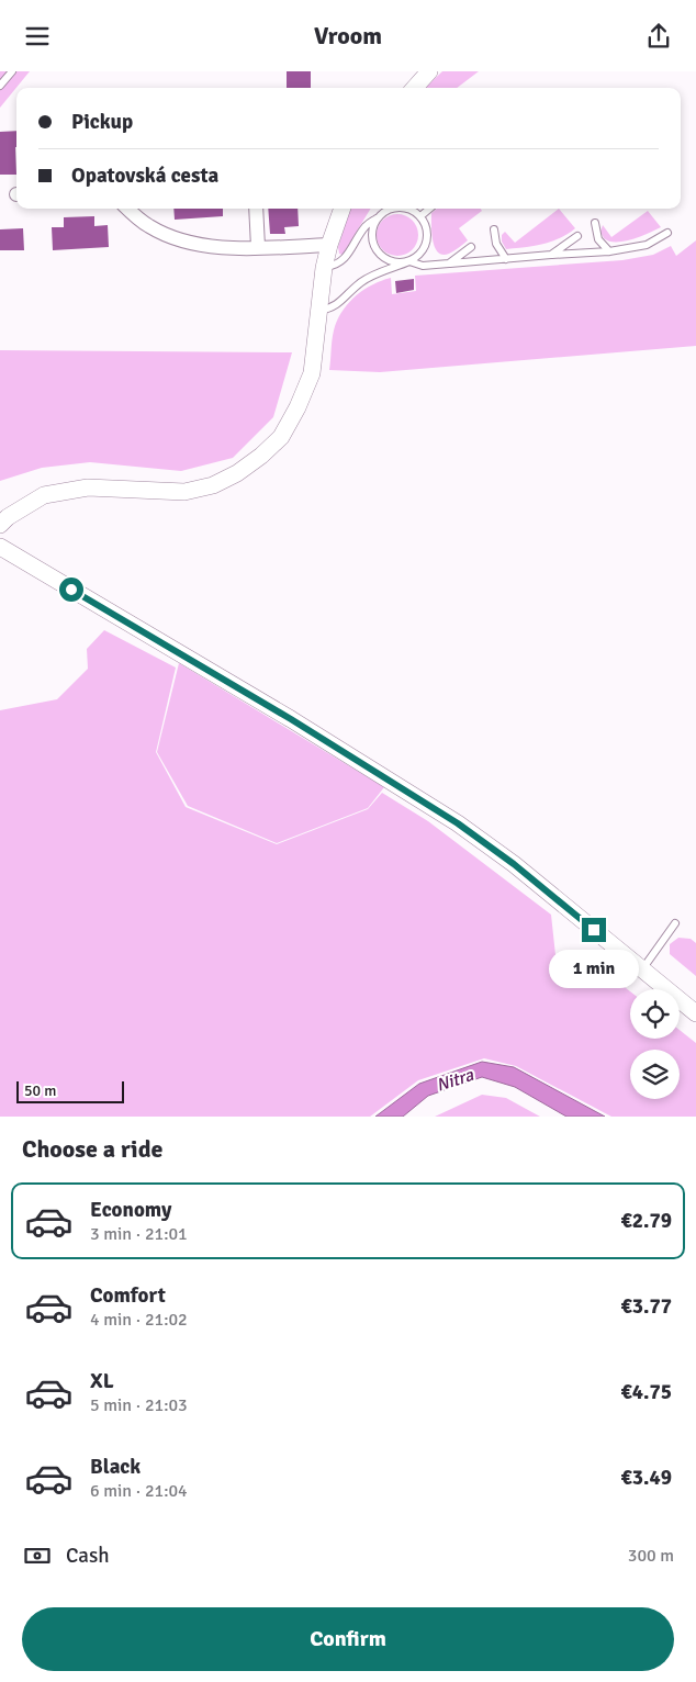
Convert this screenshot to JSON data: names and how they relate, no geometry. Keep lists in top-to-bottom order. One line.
{"water":["Nitra"],"scale_bar":"50 m","page":{"header":"Vroom","banner":["Pickup","Opatovská cesta"],"bubble":"1 min","scale":"50 m","heading":"Choose a ride","list":[{"name":"Economy","note":"3 min · 21:01","value":"€2.79"},{"name":"Comfort","note":"4 min · 21:02","value":"€3.77"},{"name":"XL","note":"5 min · 21:03","value":"€4.75"},{"name":"Black","note":"6 min · 21:04","value":"€3.49"}],"pay":["Cash","300 m"],"buttons":"Confirm"}}
